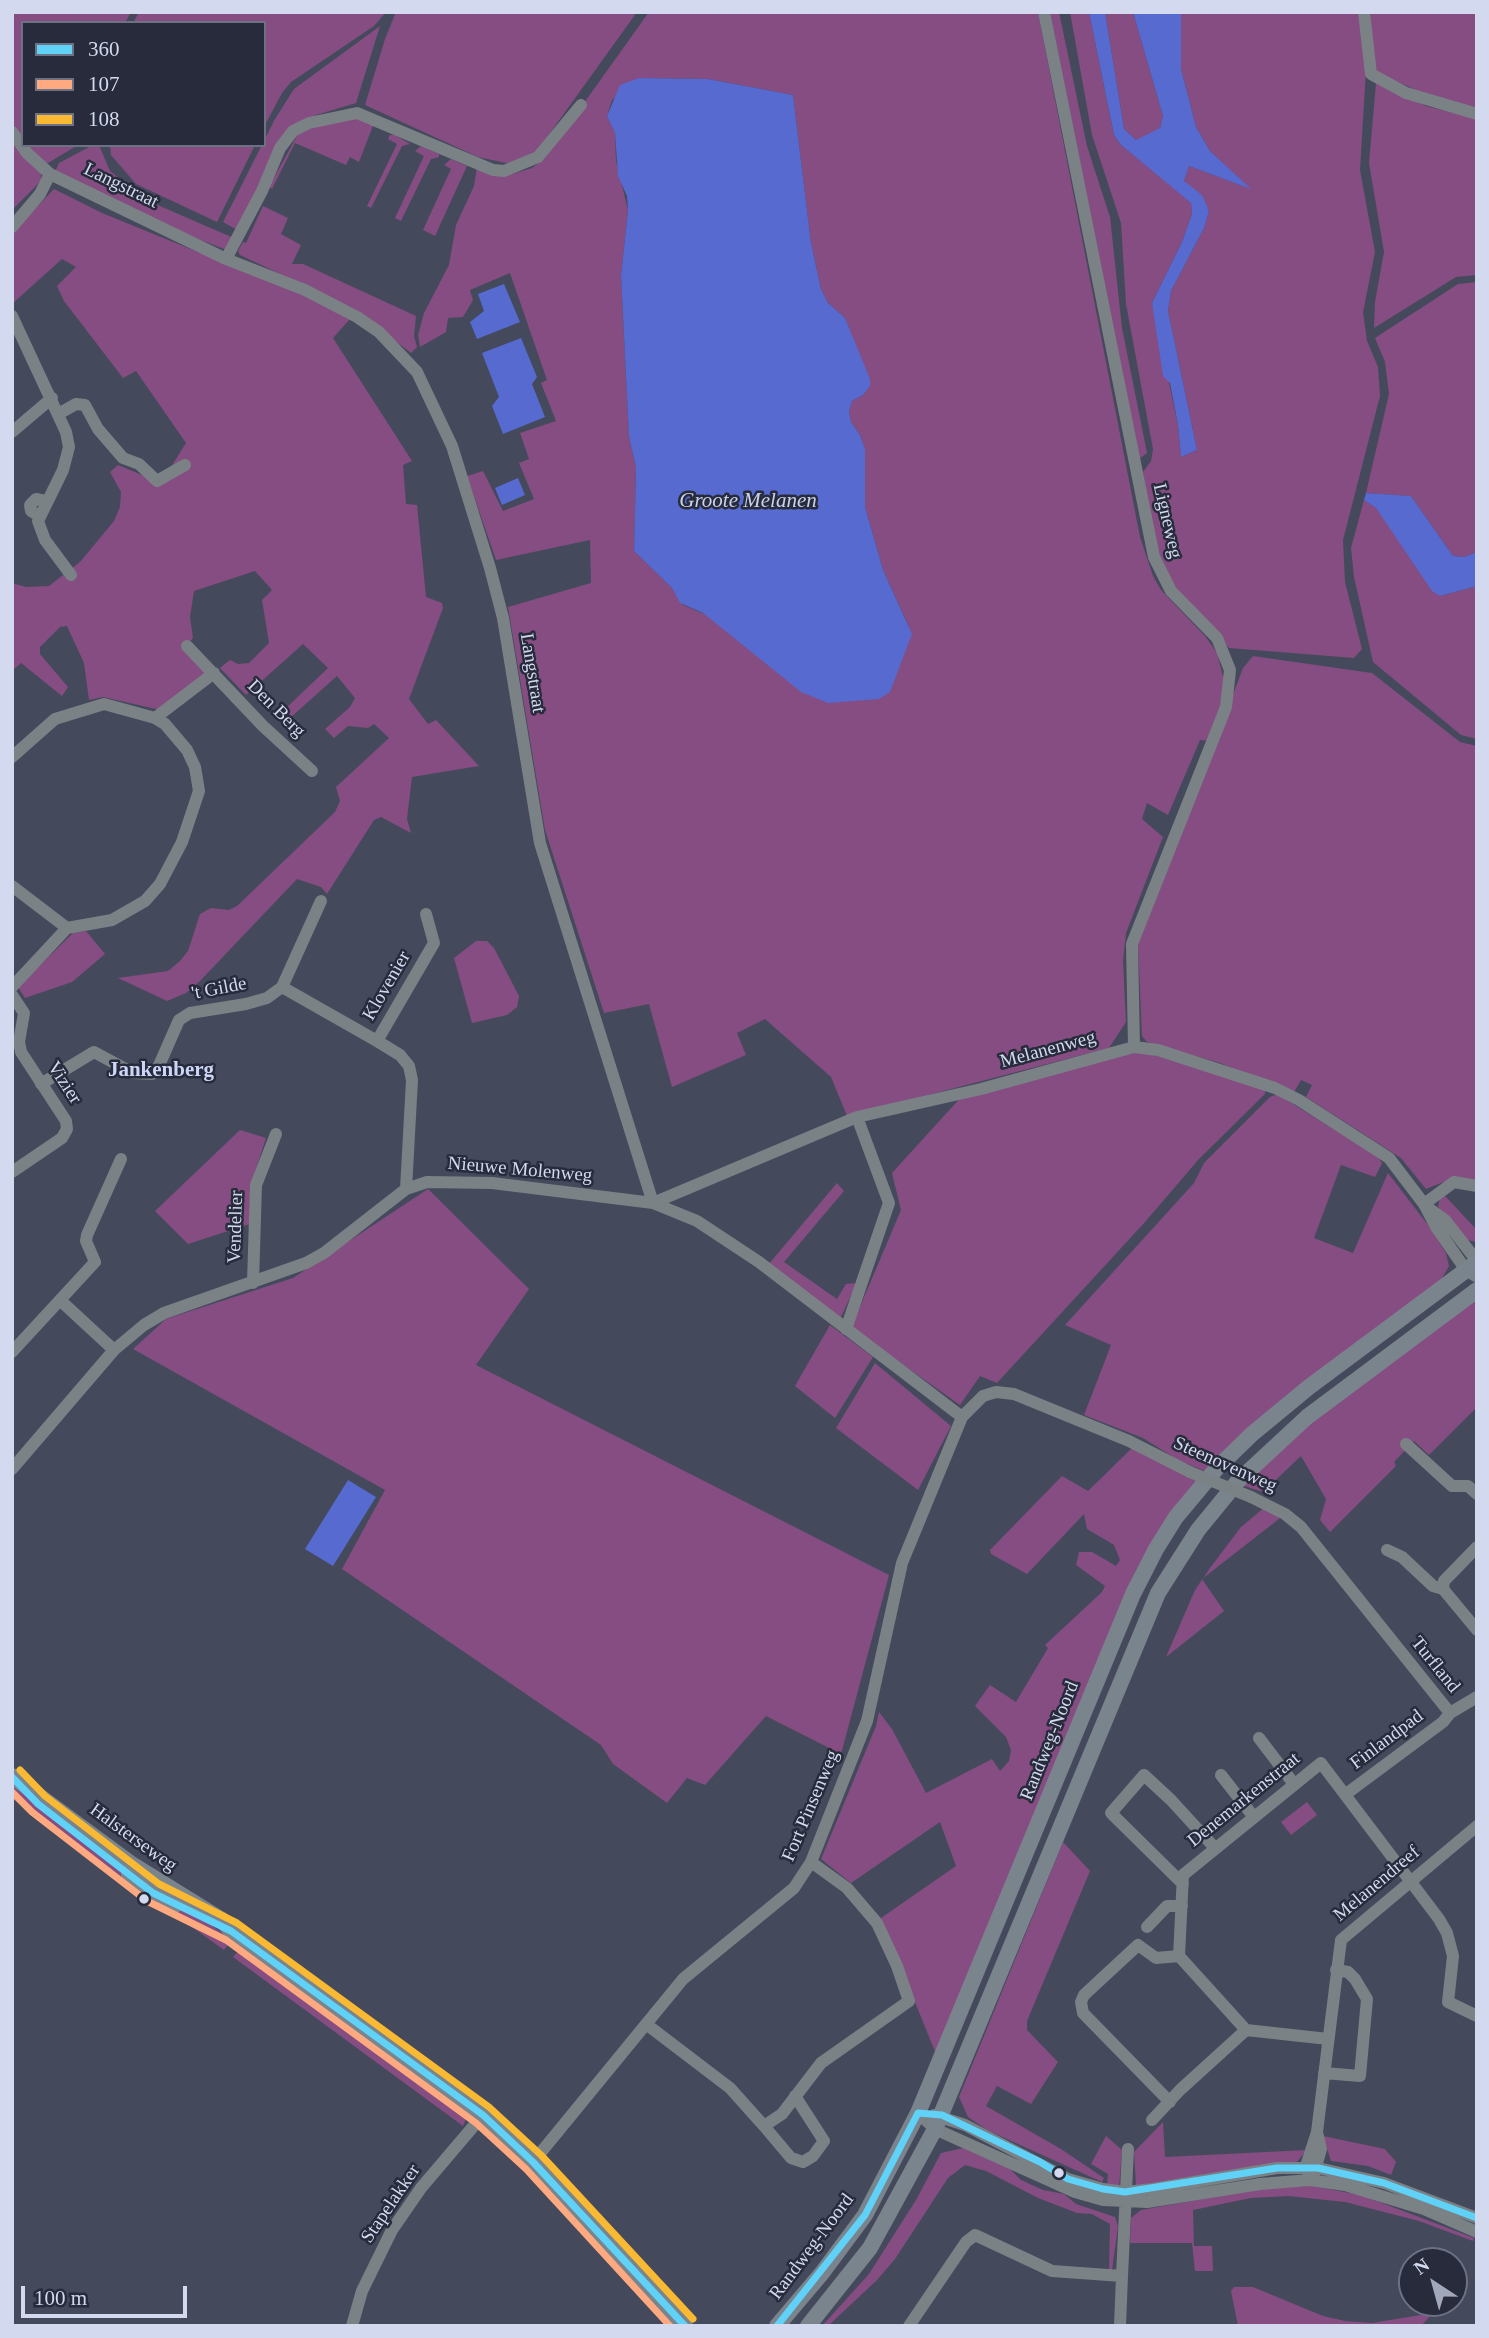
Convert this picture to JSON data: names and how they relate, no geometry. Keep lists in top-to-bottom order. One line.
{"streets":{"main road":["Randweg-Noord","Halsterseweg"],"street":["Langstraat","Ligneweg","Den Berg","Klovenier","'t Gilde","Melanenweg","Vizier","Nieuwe Molenweg","Vendelier","Steenovenweg","Turfland","Finlandpad","Denemarkenstraat","Fort Pinsenweg","Melanendreef","Stapelakker"]},"crossings":[["Langstraat","Melanenweg"],["Langstraat","Nieuwe Molenweg"],["Ligneweg","Melanenweg"],["Klovenier","Nieuwe Molenweg"],["'t Gilde","Vizier"],["Melanenweg","Nieuwe Molenweg"],["Melanenweg","Randweg-Noord"],["Nieuwe Molenweg","Vendelier"],["Nieuwe Molenweg","Fort Pinsenweg"],["Steenovenweg","Turfland"],["Steenovenweg","Fort Pinsenweg"],["Turfland","Finlandpad"],["Finlandpad","Denemarkenstraat"],["Denemarkenstraat","Melanendreef"],["Fort Pinsenweg","Halsterseweg"],["Halsterseweg","Stapelakker"]],"districts":["Jankenberg"],"water":["Groote Melanen"],"lines":["transit line 108","transit line 360","transit line 107"],"legend":["360","107","108"],"scale_bar":"100 m","north":"top left"}
